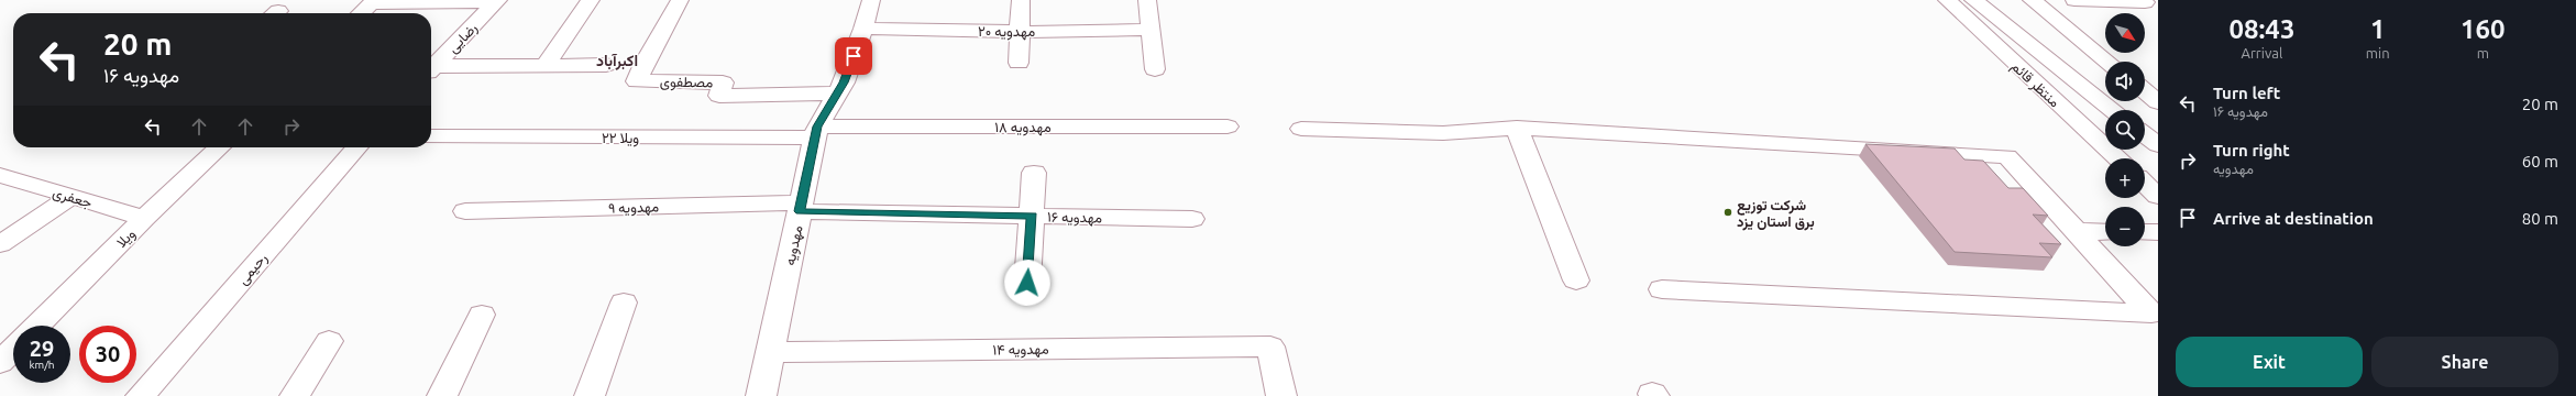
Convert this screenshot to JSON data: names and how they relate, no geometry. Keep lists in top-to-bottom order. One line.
{"streets":{"street":["مهدویه ۲۰","رضایی","مصطفوی","منتظر قائم","مهدویه ۱۸","ویلا ۲۲","جعفری","مهدویه ۹","مهدویه ۱۶","ویلا","مهدویه","رحیمی","مهدویه ۱۴"]},"crossings":[["مهدویه ۲۰","مهدویه"],["مصطفوی","مهدویه"],["مهدویه ۱۸","ویلا ۲۲"],["مهدویه ۱۸","مهدویه"],["ویلا ۲۲","مهدویه"],["جعفری","ویلا"],["مهدویه ۹","مهدویه ۱۶"],["مهدویه ۹","مهدویه"],["مهدویه ۱۶","مهدویه"],["مهدویه","مهدویه ۱۴"]],"districts":["اکبرآباد"],"places":["شرکت توزیع برق استان یزد"],"north":"bottom right","page":{"eta":["08:43","Arrival","1","min","160","m"],"map_buttons":["+","−"],"turn":["20 m","مهدویه ۱۶"],"list":[{"name":"Turn left","note":"مهدویه ۱۶","value":"20 m"},{"name":"Turn right","note":"مهدویه","value":"60 m"},{"name":"Arrive at destination","value":"80 m"}],"speed":"29 km/h","limit":"30","buttons":["Exit","Share"]}}
